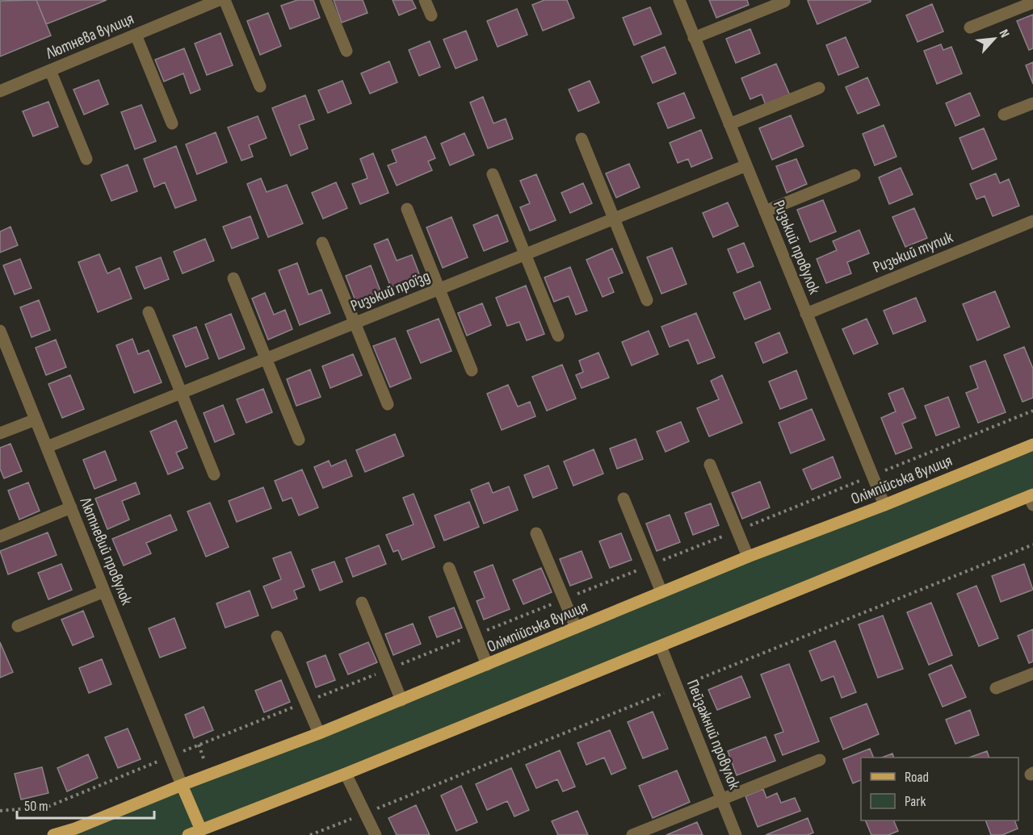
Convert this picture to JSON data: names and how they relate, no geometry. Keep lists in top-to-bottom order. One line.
{"streets":{"main road":["Олімпійська вулиця"],"street":["Лютнева вулиця","Ризький провулок","Ризький тупик","Ризький проїзд","Лютневий провулок","Пейзажний провулок"]},"crossings":[["Ризький провулок","Ризький тупик"],["Ризький провулок","Ризький проїзд"],["Ризький провулок","Олімпійська вулиця"],["Ризький проїзд","Лютневий провулок"],["Олімпійська вулиця","Лютневий провулок"]],"legend":["Road","Park"],"scale_bar":"50 m","north":"top right"}
